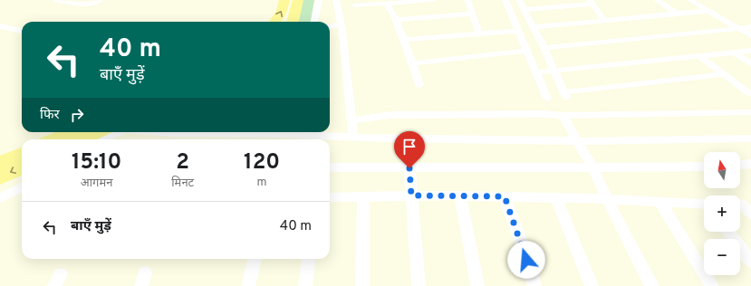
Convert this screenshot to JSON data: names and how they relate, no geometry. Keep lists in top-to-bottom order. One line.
{"north":"top","page":{"turn":["40 m","बाएँ मुड़ें"],"then":"फिर","eta":["15:10","आगमन","2","मिनट","120","m"],"map_buttons":["+","−"],"list":[{"name":"बाएँ मुड़ें","value":"40 m"}]}}
